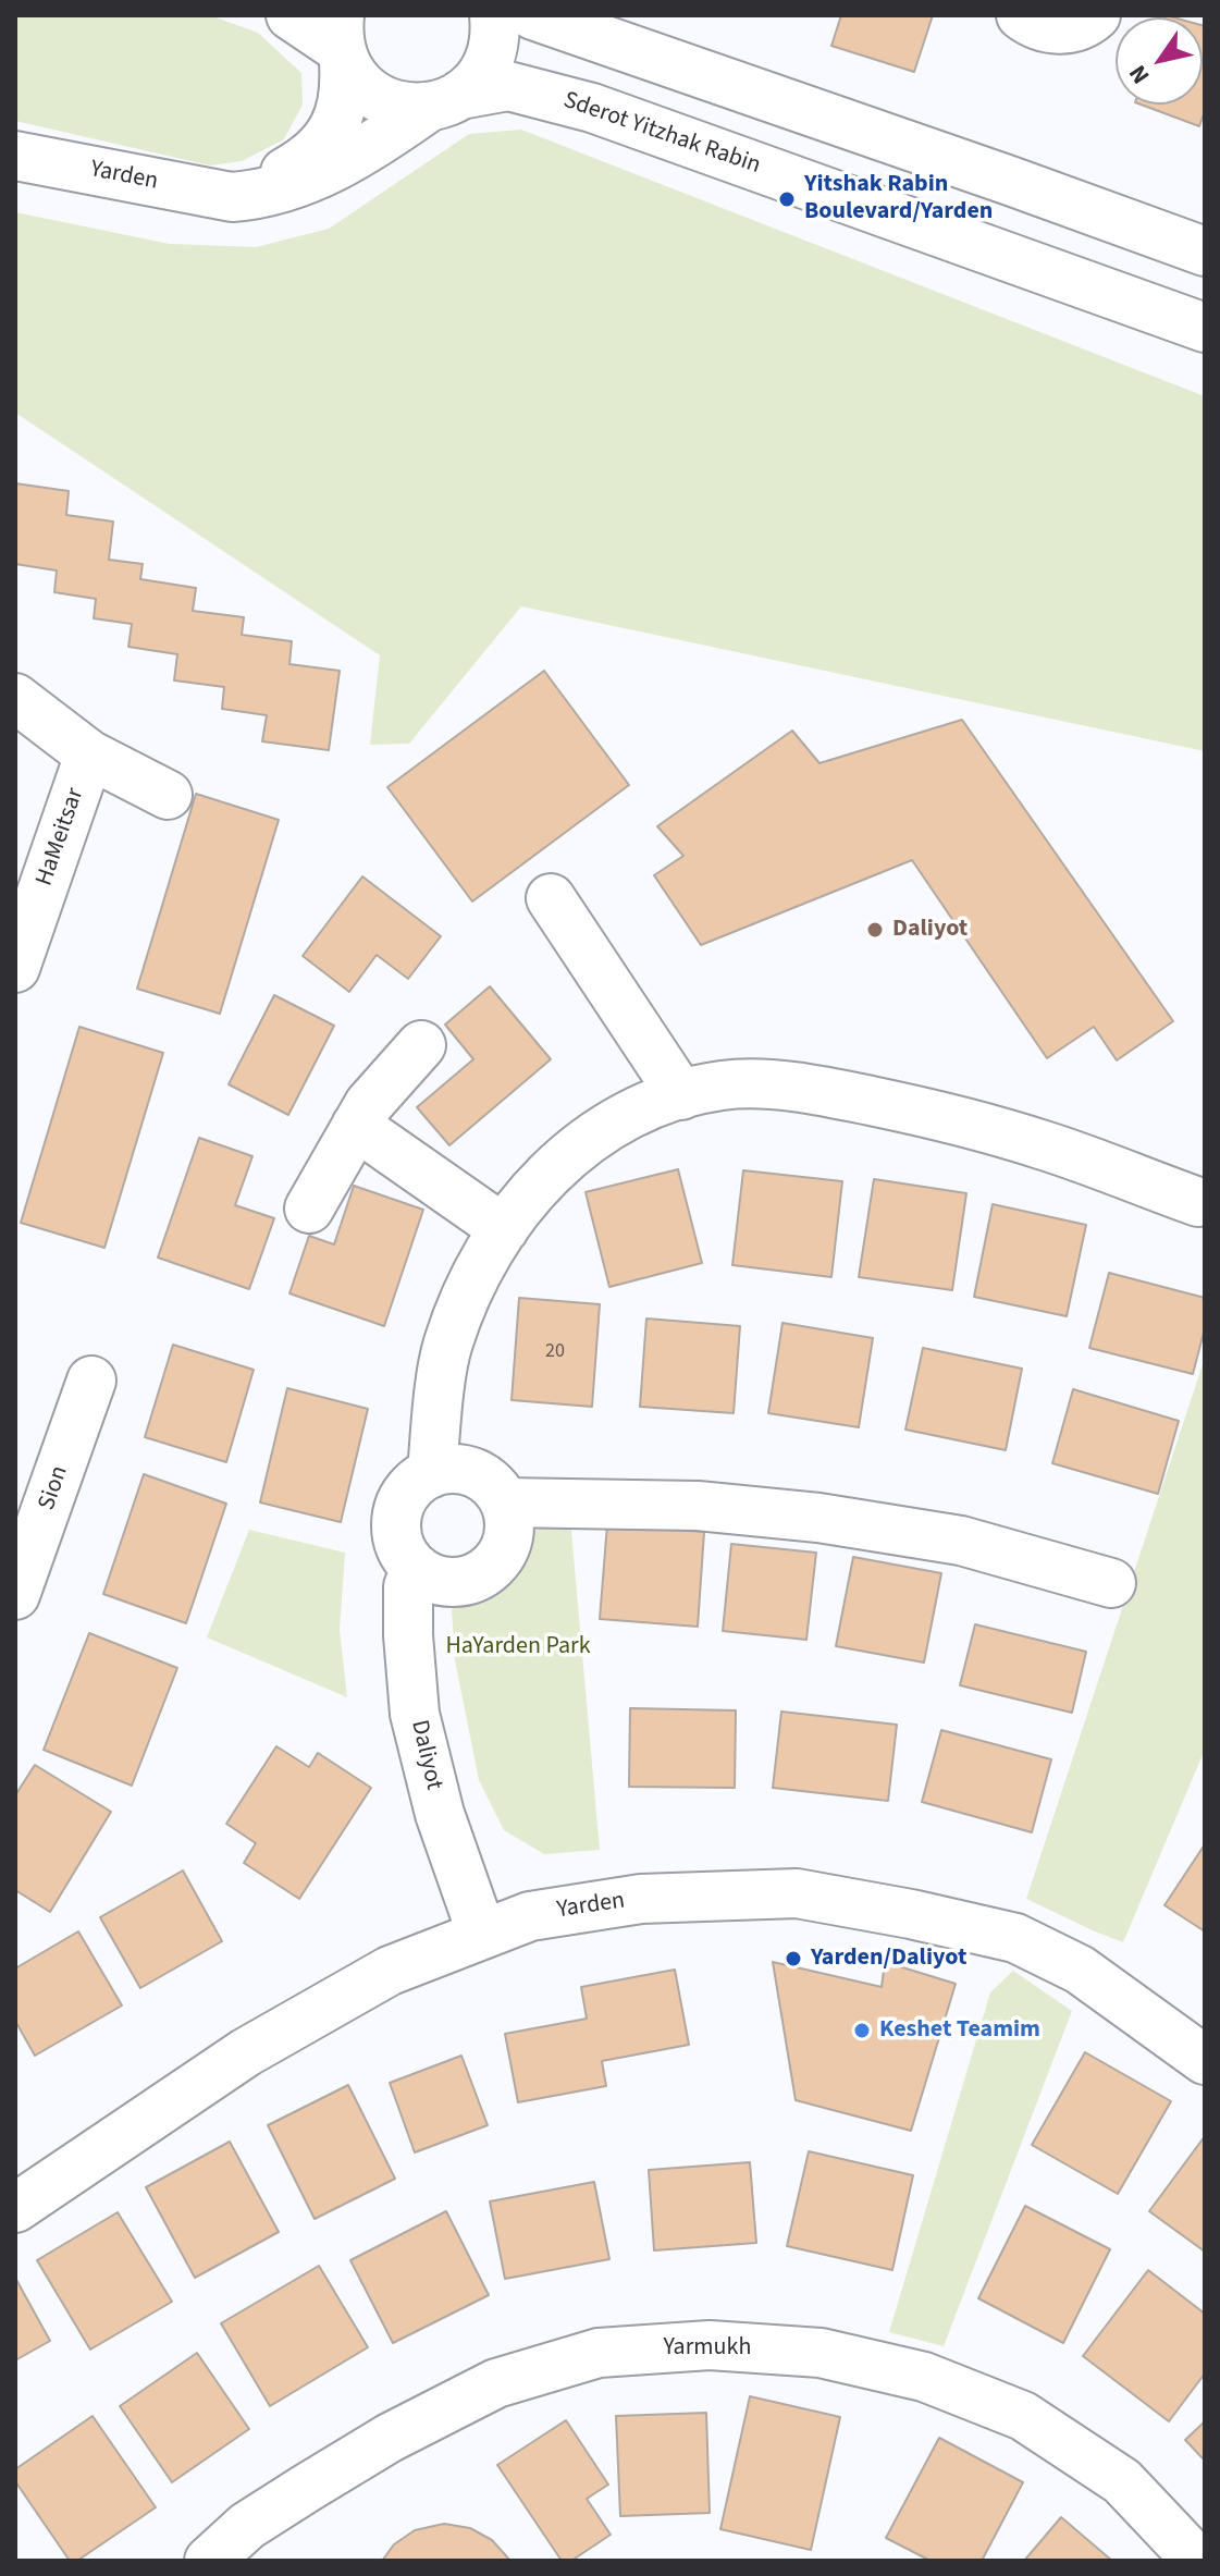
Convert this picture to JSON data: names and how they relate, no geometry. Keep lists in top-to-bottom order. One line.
{"streets":{"street":["Sderot Yitzhak Rabin","Yarden","HaMeitsar","Sion","Daliyot","Yarmukh"]},"crossings":[["Sderot Yitzhak Rabin","Yarden"],["Yarden","Daliyot"]],"parks":["HaYarden Park"],"places":["Yitshak Rabin Boulevard/Yarden","Daliyot","Yarden/Daliyot","Keshet Teamim"],"house_numbers":["20"],"north":"bottom left"}
